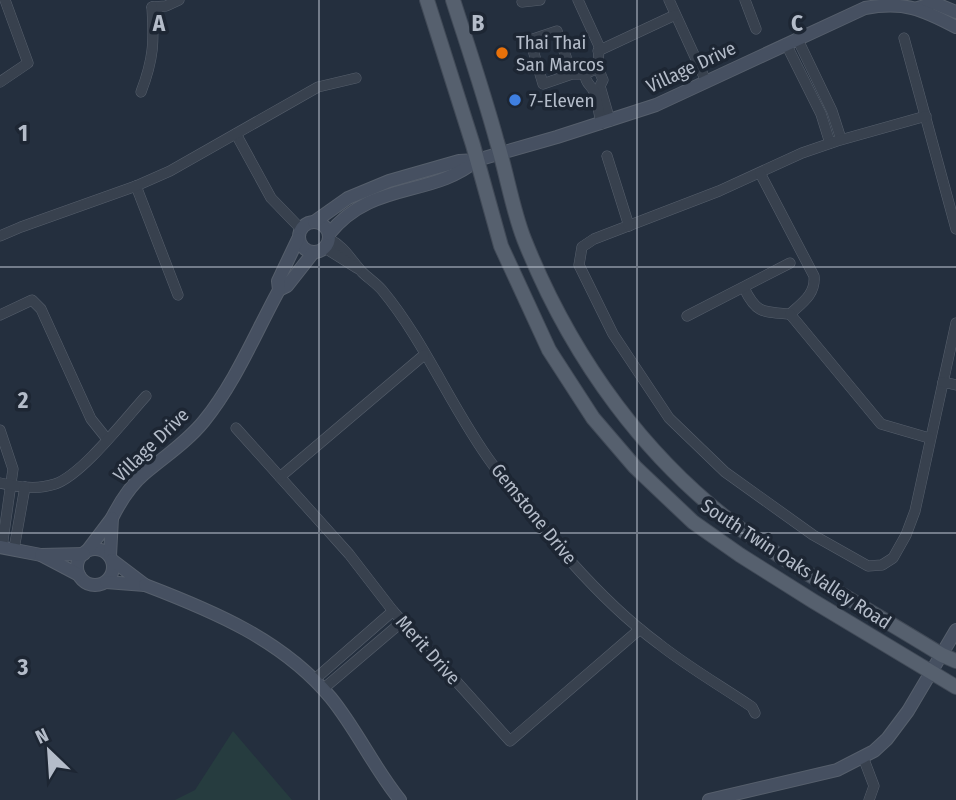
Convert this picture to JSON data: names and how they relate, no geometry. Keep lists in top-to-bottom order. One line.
{"streets":{"main road":["South Twin Oaks Valley Road"],"street":["Village Drive","Gemstone Drive","Merit Drive"]},"crossings":[["Village Drive","Gemstone Drive"],["Village Drive","South Twin Oaks Valley Road"],["Gemstone Drive","Merit Drive"]],"places":["Thai Thai San Marcos","7-Eleven"],"north":"top left","grid":{"columns":["A","B","C"],"rows":["1","2","3"]}}
